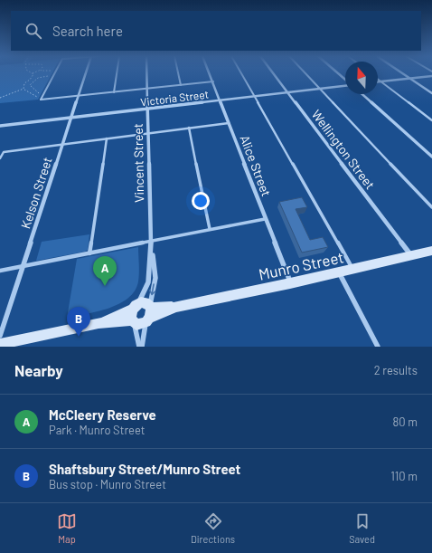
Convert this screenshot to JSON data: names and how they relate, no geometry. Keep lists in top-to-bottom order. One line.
{"streets":{"street":["Victoria Street","Wellington Street","Vincent Street","Alice Street","Kelson Street","Munro Street"]},"crossings":[["Victoria Street","Wellington Street"],["Victoria Street","Vincent Street"],["Victoria Street","Alice Street"],["Victoria Street","Kelson Street"],["Wellington Street","Munro Street"],["Vincent Street","Munro Street"],["Alice Street","Munro Street"]],"north":"top","page":{"search":"Search here","pins":["A","B"],"heading":["Nearby","2 results"],"list":[{"mark":"A","name":"McCleery Reserve","note":"Park · Munro Street","value":"80 m"},{"mark":"B","name":"Shaftsbury Street/Munro Street","note":"Bus stop · Munro Street","value":"110 m"}],"nav":["Map","Directions","Saved"]}}
